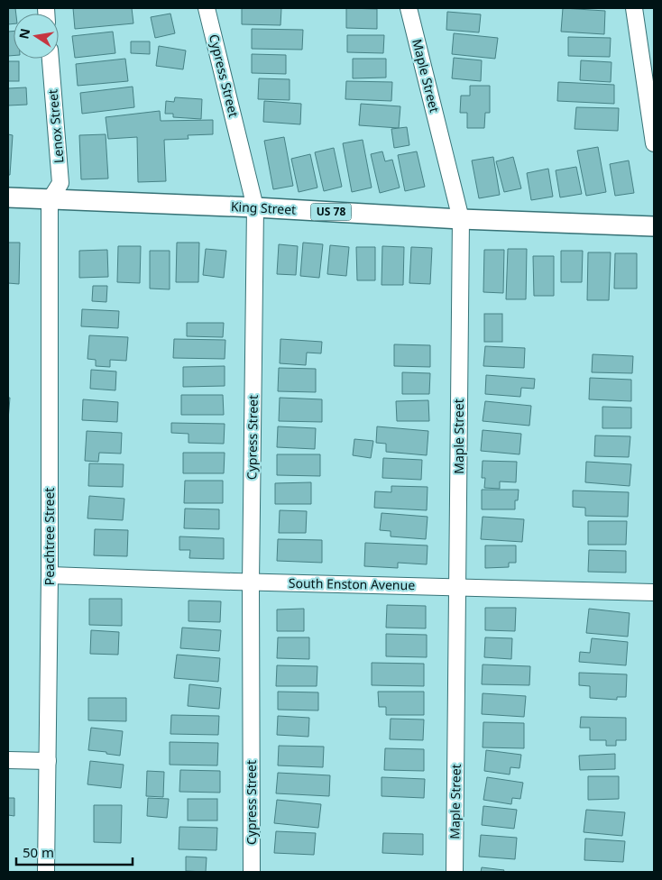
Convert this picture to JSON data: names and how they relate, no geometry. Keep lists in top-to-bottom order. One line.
{"streets":{"main road":["King Street","US 78"],"street":["Cypress Street","Maple Street","Lenox Street","Peachtree Street","South Enston Avenue"]},"crossings":[["Cypress Street","King Street"],["Cypress Street","South Enston Avenue"],["Maple Street","King Street"],["Maple Street","South Enston Avenue"],["Lenox Street","King Street"],["Lenox Street","Peachtree Street"],["King Street","Peachtree Street"],["Peachtree Street","South Enston Avenue"]],"scale_bar":"50 m","north":"left"}
